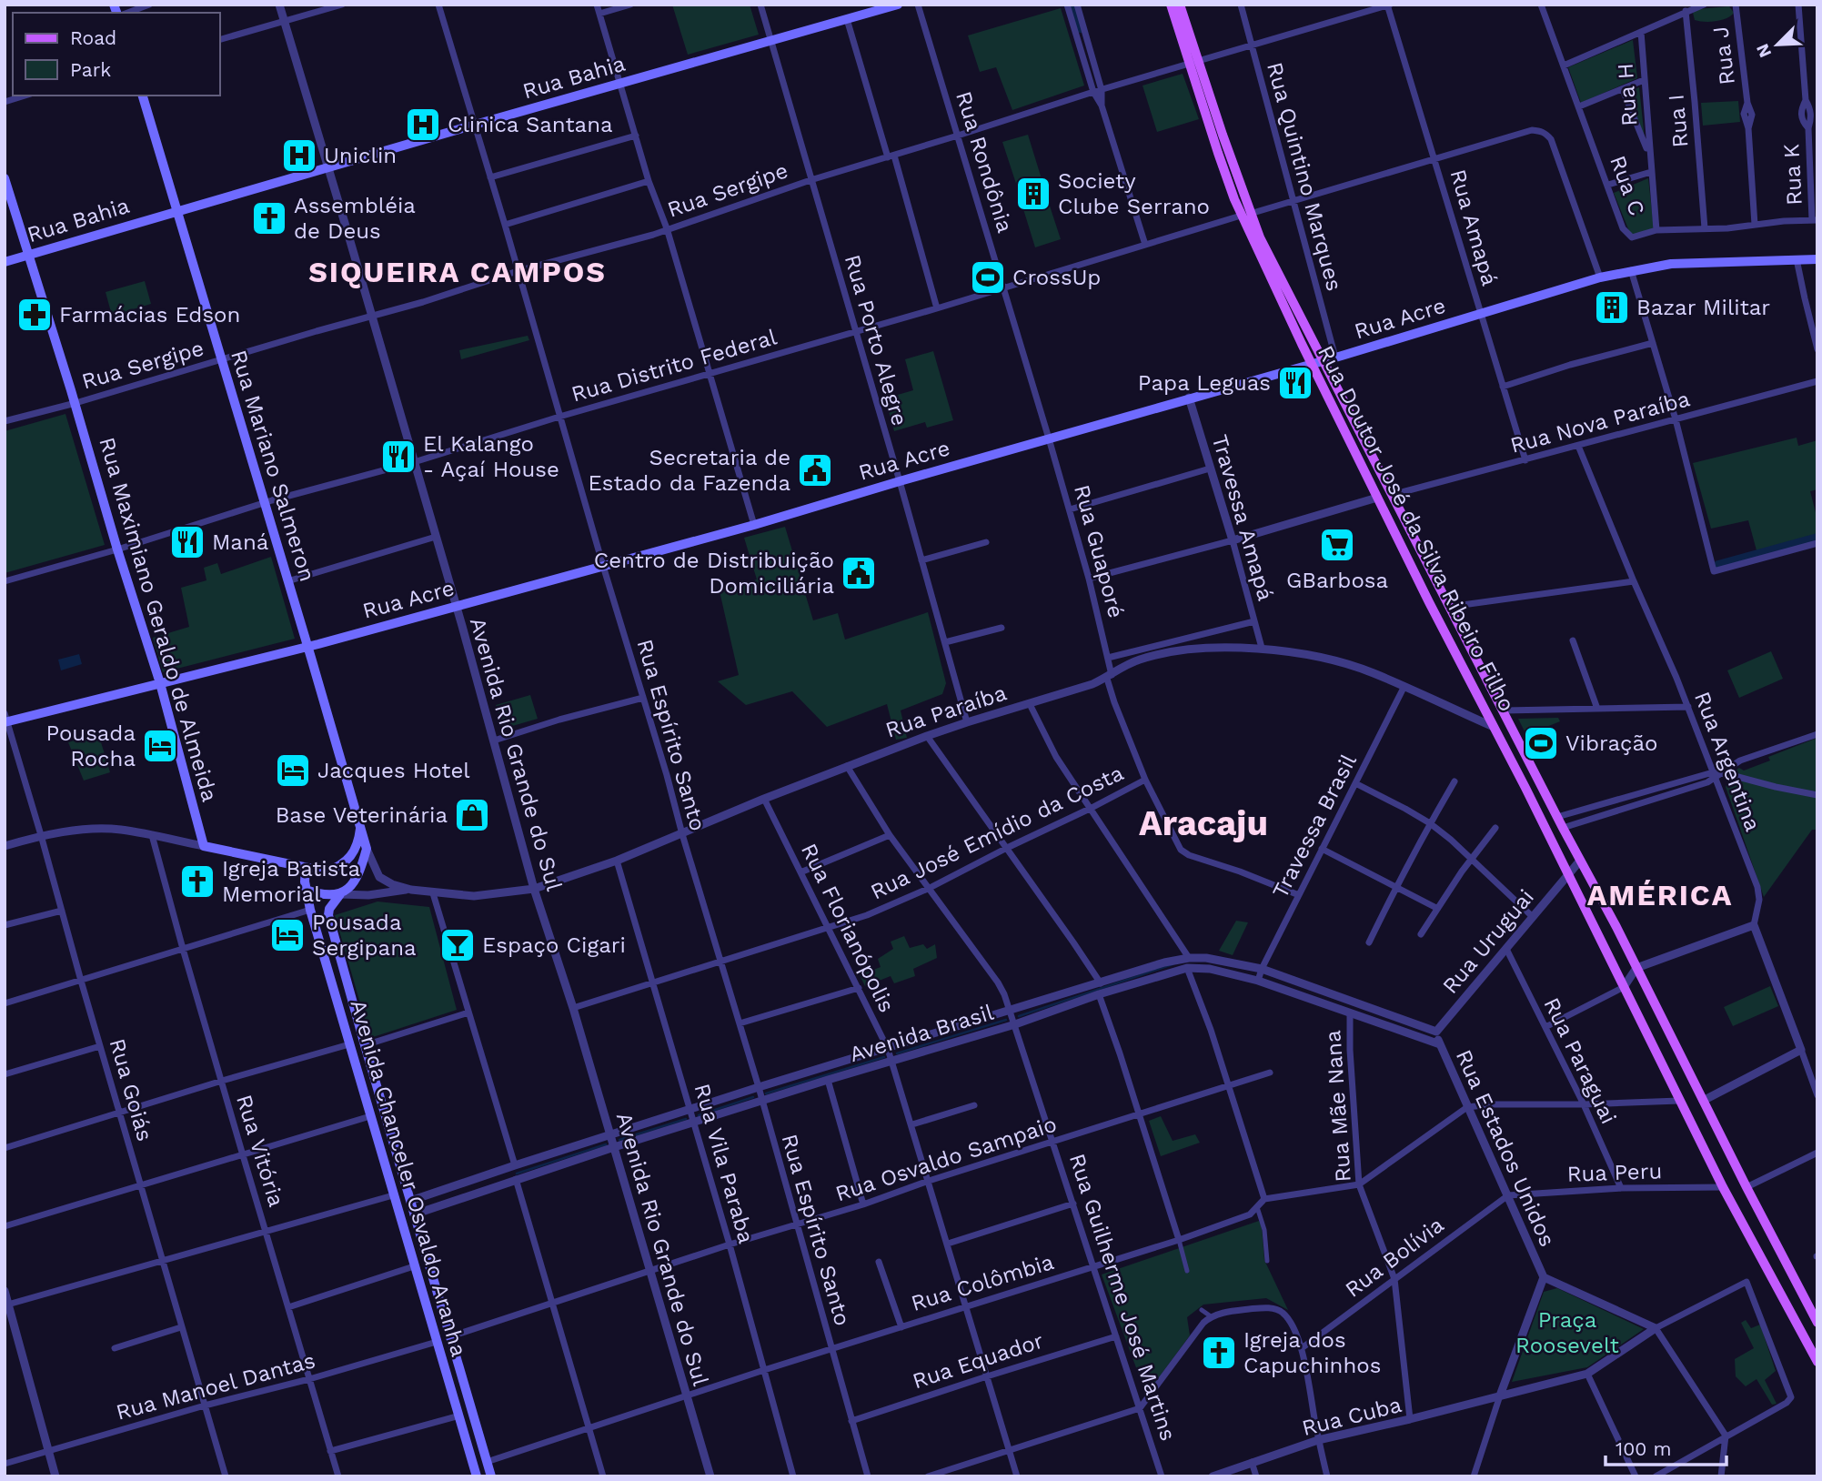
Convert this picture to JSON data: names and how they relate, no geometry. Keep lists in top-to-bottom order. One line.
{"streets":{"main road":["Rua Bahia","Rua Acre","Rua Mariano Salmeron","Rua Doutor José da Silva Ribeiro Filho","Rua Maximiano Geraldo de Almeida","Avenida Chanceler Osvaldo Aranha"],"street":["Rua J","Rua H","Rua I","Rua Rondônia","Rua K","Rua Quintino Marques","Rua C","Rua Sergipe","Rua Amapá","Rua Porto Alegre","Rua Distrito Federal","Rua Nova Paraíba","Travessa Amapá","Rua Guaporé","Rua Paraíba","Rua Espírito Santo","Avenida Rio Grande do Sul","Rua Argentina","Travessa Brasil","Rua José Emídio da Costa","Rua Florianópolis","Rua Uruguai","Avenida Brasil","Rua Paraguai","Rua Goiás","Rua Mãe Nana","Rua Estados Unidos","Rua Vitória","Rua Osvaldo Sampaio","Rua Vila Paraba","Rua Peru","Rua Bolívia","Rua Colômbia","Rua Guilherme José Martins","Rua Equador","Rua Manoel Dantas","Rua Cuba"]},"crossings":[["Rua J","Rua C"],["Rua Bahia","Rua Porto Alegre"],["Rua Bahia","Rua Mariano Salmeron"],["Rua Bahia","Rua Maximiano Geraldo de Almeida"],["Rua Bahia","Rua Espírito Santo"],["Rua Bahia","Avenida Rio Grande do Sul"],["Rua H","Rua C"],["Rua I","Rua C"],["Rua Rondônia","Rua Sergipe"],["Rua Rondônia","Rua Acre"],["Rua Rondônia","Rua Distrito Federal"],["Rua Rondônia","Rua Guaporé"],["Rua K","Rua C"],["Rua Quintino Marques","Rua Sergipe"],["Rua Quintino Marques","Rua Acre"],["Rua Quintino Marques","Rua Distrito Federal"],["Rua Sergipe","Rua Amapá"],["Rua Sergipe","Rua Porto Alegre"],["Rua Sergipe","Rua Mariano Salmeron"],["Rua Sergipe","Rua Doutor José da Silva Ribeiro Filho"],["Rua Sergipe","Rua Maximiano Geraldo de Almeida"],["Rua Sergipe","Rua Espírito Santo"],["Rua Sergipe","Avenida Rio Grande do Sul"],["Rua Amapá","Rua Acre"],["Rua Amapá","Rua Distrito Federal"],["Rua Amapá","Rua Nova Paraíba"],["Rua Acre","Rua Porto Alegre"],["Rua Acre","Rua Distrito Federal"],["Rua Acre","Rua Mariano Salmeron"],["Rua Acre","Travessa Amapá"],["Rua Acre","Rua Doutor José da Silva Ribeiro Filho"],["Rua Acre","Rua Guaporé"],["Rua Acre","Rua Maximiano Geraldo de Almeida"],["Rua Acre","Rua Espírito Santo"],["Rua Acre","Avenida Rio Grande do Sul"],["Rua Acre","Rua Goiás"],["Rua Porto Alegre","Rua Distrito Federal"],["Rua Porto Alegre","Rua Paraíba"],["Rua Distrito Federal","Rua Mariano Salmeron"],["Rua Distrito Federal","Rua Doutor José da Silva Ribeiro Filho"],["Rua Distrito Federal","Rua Maximiano Geraldo de Almeida"],["Rua Distrito Federal","Rua Espírito Santo"],["Rua Distrito Federal","Avenida Rio Grande do Sul"],["Rua Nova Paraíba","Rua Doutor José da Silva Ribeiro Filho"],["Rua Nova Paraíba","Rua Argentina"],["Travessa Amapá","Rua Paraíba"],["Rua Doutor José da Silva Ribeiro Filho","Rua Paraíba"],["Rua Doutor José da Silva Ribeiro Filho","Rua Uruguai"],["Rua Doutor José da Silva Ribeiro Filho","Rua Peru"],["Rua Guaporé","Rua Paraíba"],["Rua Guaporé","Travessa Brasil"],["Rua Guaporé","Rua José Emídio da Costa"],["Rua Paraíba","Rua Espírito Santo"],["Rua Paraíba","Avenida Rio Grande do Sul"],["Rua Paraíba","Travessa Brasil"],["Rua Paraíba","Rua Florianópolis"],["Rua Paraíba","Rua Vila Paraba"],["Rua Paraíba","Rua Guilherme José Martins"],["Rua Espírito Santo","Rua José Emídio da Costa"],["Rua Espírito Santo","Avenida Brasil"],["Rua Espírito Santo","Rua Osvaldo Sampaio"],["Rua Espírito Santo","Rua Colômbia"],["Rua Espírito Santo","Rua Equador"],["Avenida Rio Grande do Sul","Rua José Emídio da Costa"],["Avenida Rio Grande do Sul","Avenida Brasil"],["Avenida Rio Grande do Sul","Rua Osvaldo Sampaio"],["Avenida Rio Grande do Sul","Rua Colômbia"],["Travessa Brasil","Avenida Brasil"],["Rua José Emídio da Costa","Rua Florianópolis"],["Rua José Emídio da Costa","Rua Vila Paraba"],["Rua José Emídio da Costa","Rua Guilherme José Martins"],["Rua Florianópolis","Avenida Brasil"],["Rua Florianópolis","Rua Osvaldo Sampaio"],["Rua Florianópolis","Rua Colômbia"],["Rua Florianópolis","Rua Equador"],["Rua Uruguai","Avenida Brasil"],["Rua Uruguai","Rua Paraguai"],["Rua Uruguai","Rua Estados Unidos"],["Avenida Brasil","Rua Mãe Nana"],["Avenida Brasil","Rua Estados Unidos"],["Avenida Brasil","Rua Vila Paraba"],["Avenida Brasil","Avenida Chanceler Osvaldo Aranha"],["Avenida Brasil","Rua Guilherme José Martins"],["Rua Paraguai","Rua Peru"],["Rua Goiás","Rua Manoel Dantas"],["Rua Mãe Nana","Rua Bolívia"],["Rua Mãe Nana","Rua Cuba"],["Rua Estados Unidos","Rua Peru"],["Rua Estados Unidos","Rua Bolívia"],["Rua Vitória","Rua Manoel Dantas"],["Rua Osvaldo Sampaio","Rua Vila Paraba"],["Rua Osvaldo Sampaio","Avenida Chanceler Osvaldo Aranha"],["Rua Osvaldo Sampaio","Rua Guilherme José Martins"],["Rua Vila Paraba","Rua Colômbia"],["Rua Peru","Rua Bolívia"],["Avenida Chanceler Osvaldo Aranha","Rua Colômbia"],["Avenida Chanceler Osvaldo Aranha","Rua Manoel Dantas"],["Rua Colômbia","Rua Guilherme José Martins"],["Rua Guilherme José Martins","Rua Equador"]],"districts":["SIQUEIRA CAMPOS","Aracaju","AMÉRICA"],"parks":["Praça Roosevelt"],"places":{"hospital":["Clinica Santana","Uniclin"],"building":["Society Clube Serrano","Bazar Militar"],"church":["Assembléia de Deus","Igreja Batista Memorial","Igreja dos Capuchinhos"],"sports":["CrossUp","Vibração"],"pharmacy":["Farmácias Edson"],"restaurant":["Papa Leguas","El Kalango - Açaí House","Maná"],"public building":["Secretaria de Estado da Fazenda","Centro de Distribuição Domiciliária"],"supermarket":["GBarbosa"],"hotel":["Pousada Rocha","Jacques Hotel","Pousada Sergipana"],"shop":["Base Veterinária"],"bar":["Espaço Cigari"]},"legend":["Road","Park"],"scale_bar":"100 m","north":"bottom left"}
